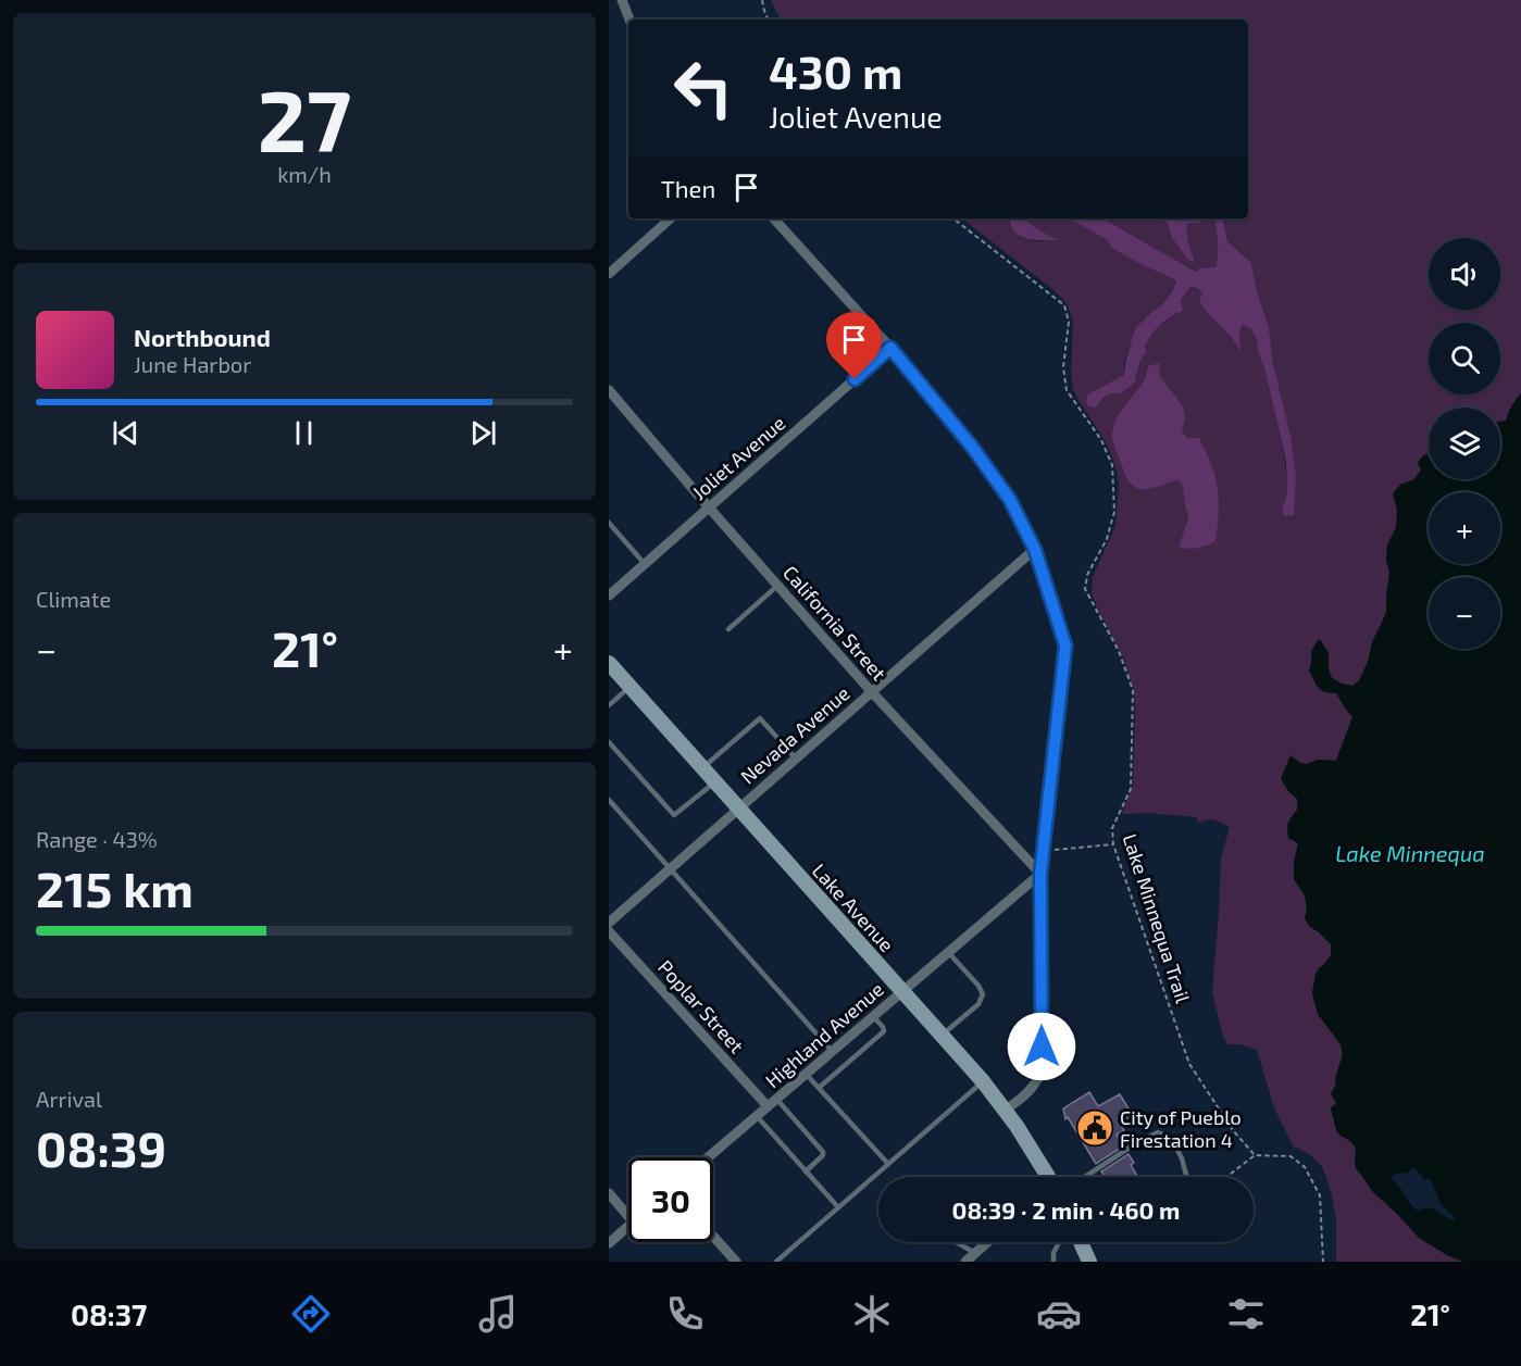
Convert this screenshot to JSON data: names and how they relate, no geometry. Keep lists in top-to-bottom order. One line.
{"streets":{"main road":["Lake Avenue"],"street":["Joliet Avenue","California Street","Nevada Avenue","Poplar Street","Highland Avenue"],"path":["Lake Minnequa Trail"]},"crossings":[["Joliet Avenue","California Street"],["California Street","Nevada Avenue"],["California Street","Highland Avenue"],["Nevada Avenue","Lake Avenue"],["Lake Avenue","Highland Avenue"],["Poplar Street","Highland Avenue"]],"water":["Lake Minnequa"],"places":{"public building":["City of Pueblo Firestation 4"]},"page":{"tile":[["27","km/h"],"Climate",["Range · 43%","215 km"],["Arrival","08:39"]],"turn":["430 m","Joliet Avenue"],"then":"Then","map_buttons":["+","−"],"song":["Northbound","June Harbor"],"heat":["−","21°","+"],"limit":"30","trip":"08:39 · 2 min · 460 m","tabs":["08:37","21°"]}}
